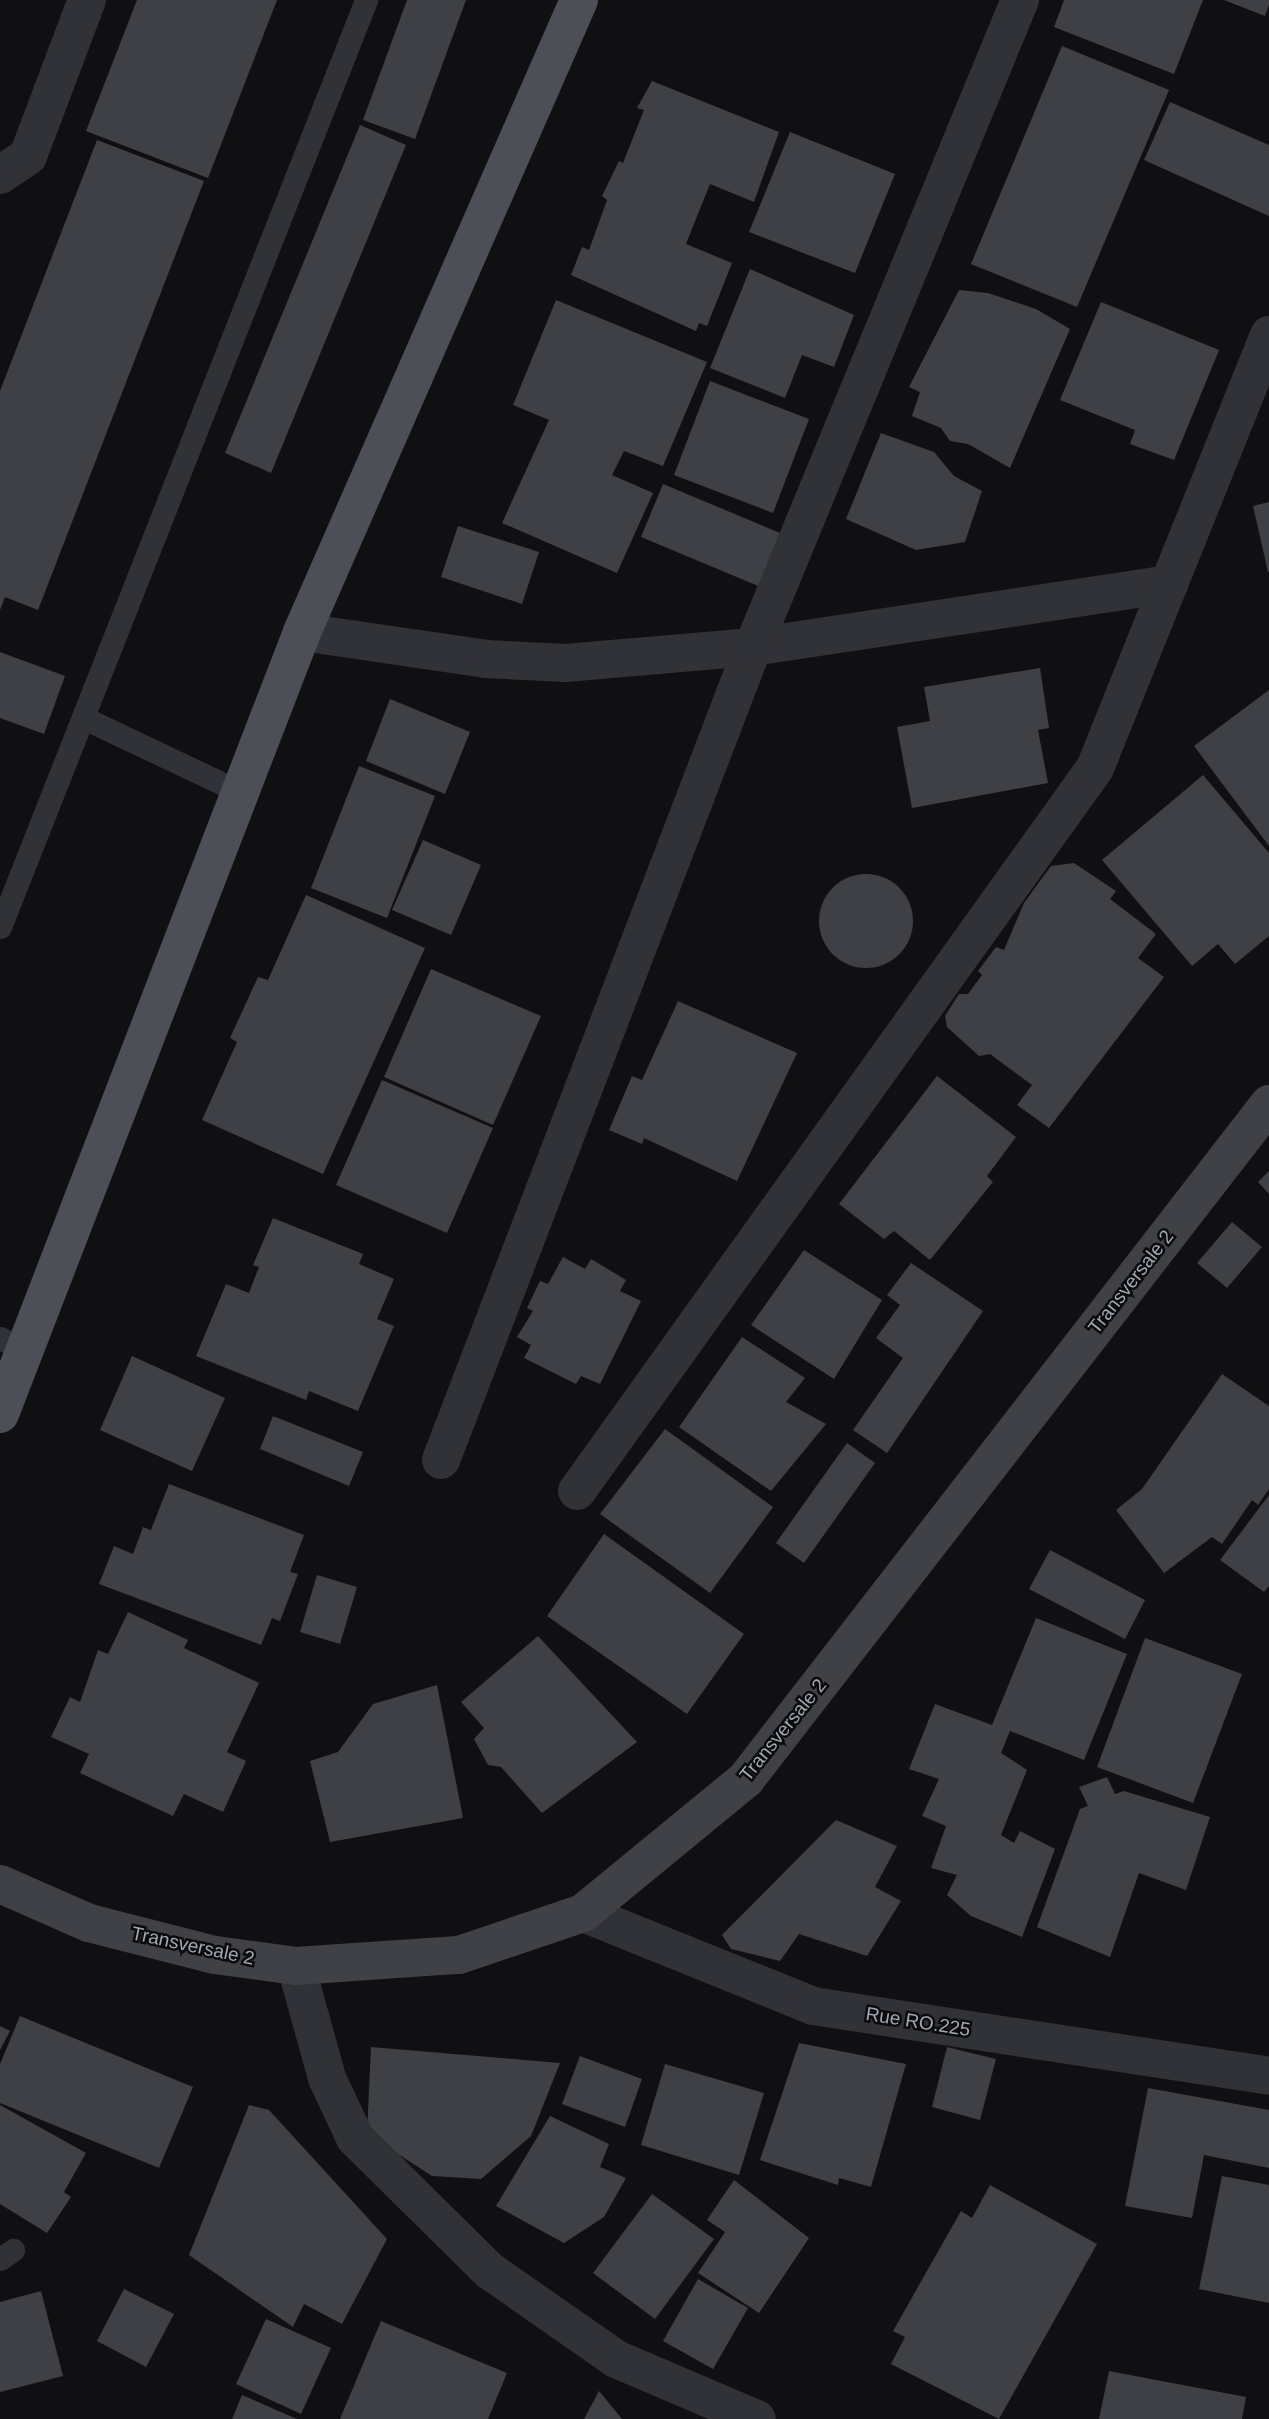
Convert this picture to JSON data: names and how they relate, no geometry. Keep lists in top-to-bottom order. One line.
{"streets":{"main road":["Transversale 2"],"street":["Rue RO.225"]},"crossings":[["Transversale 2","Rue RO.225"]]}
